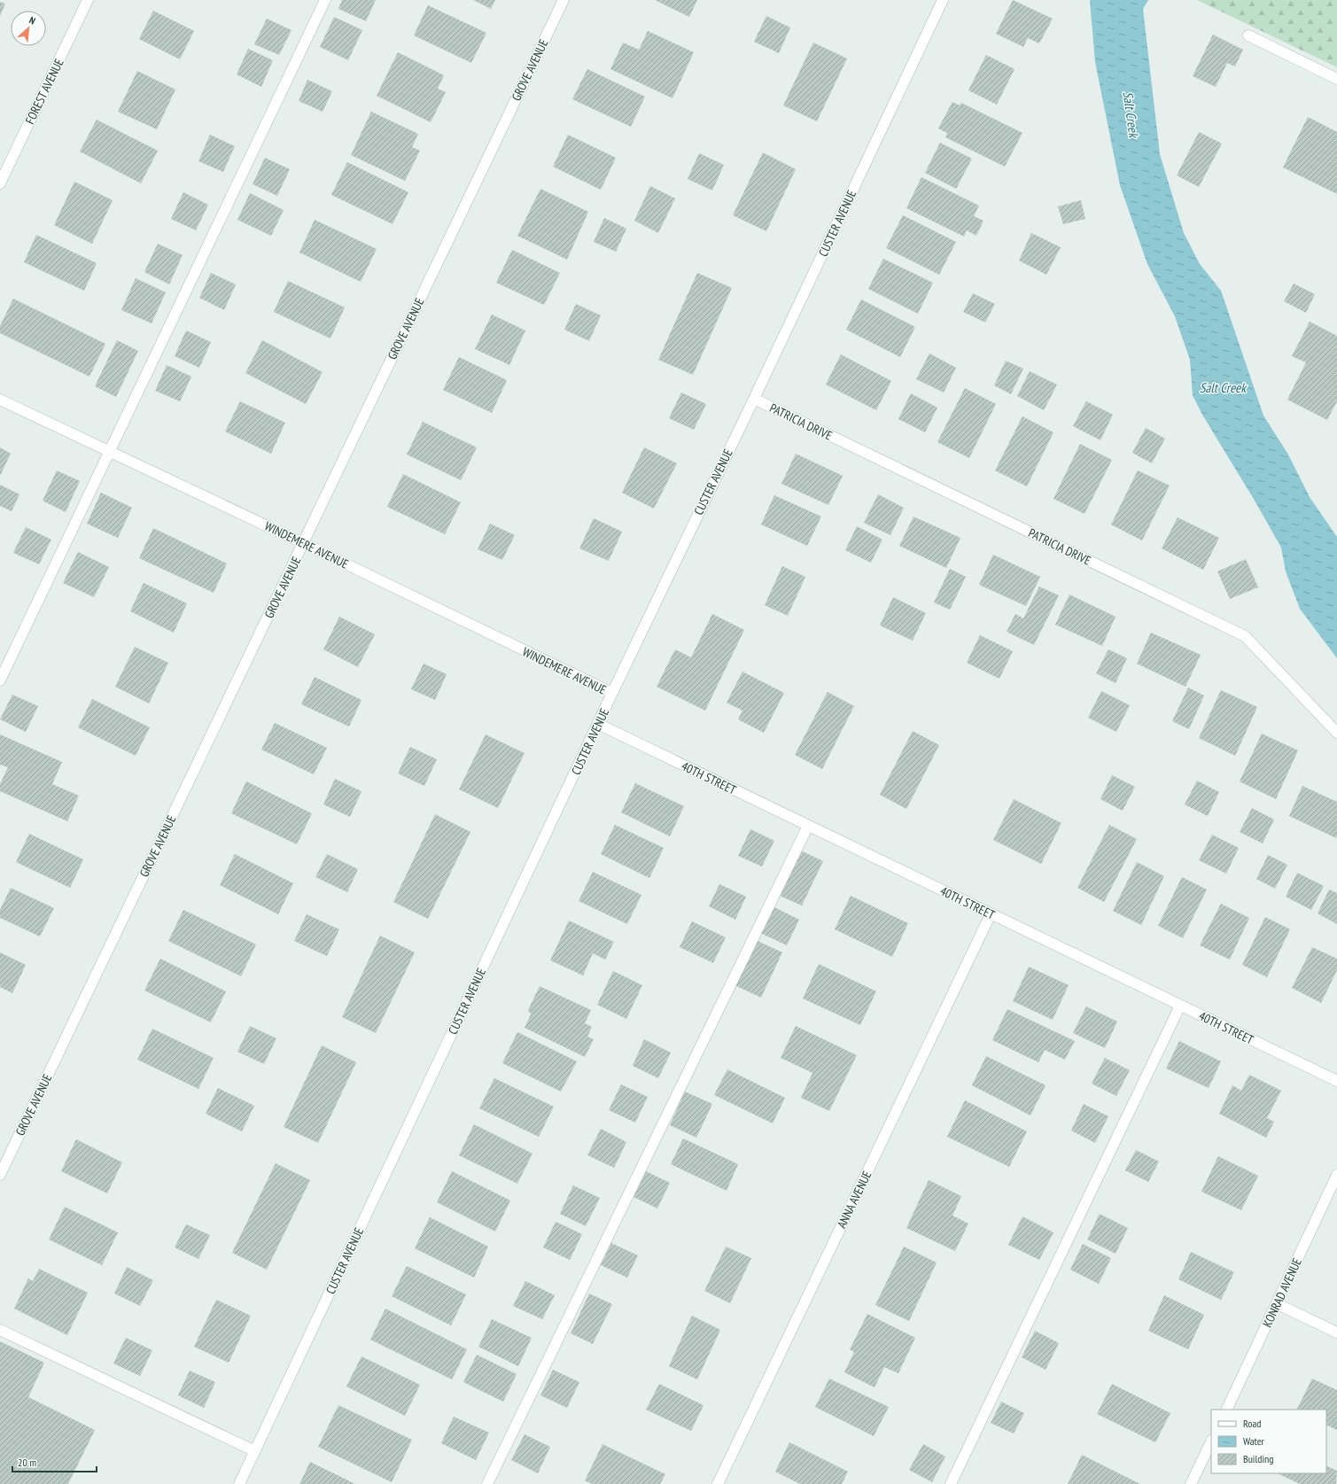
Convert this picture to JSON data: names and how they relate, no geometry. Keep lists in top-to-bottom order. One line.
{"streets":{"street":["GROVE AVENUE","FOREST AVENUE","CUSTER AVENUE","PATRICIA DRIVE","WINDEMERE AVENUE","40TH STREET","ANNA AVENUE","KONRAD AVENUE"]},"crossings":[["GROVE AVENUE","WINDEMERE AVENUE"],["CUSTER AVENUE","PATRICIA DRIVE"],["CUSTER AVENUE","WINDEMERE AVENUE"],["CUSTER AVENUE","40TH STREET"],["40TH STREET","ANNA AVENUE"]],"water":["Salt Creek"],"legend":["Road","Water","Building"],"scale_bar":"20 m","north":"top right"}
